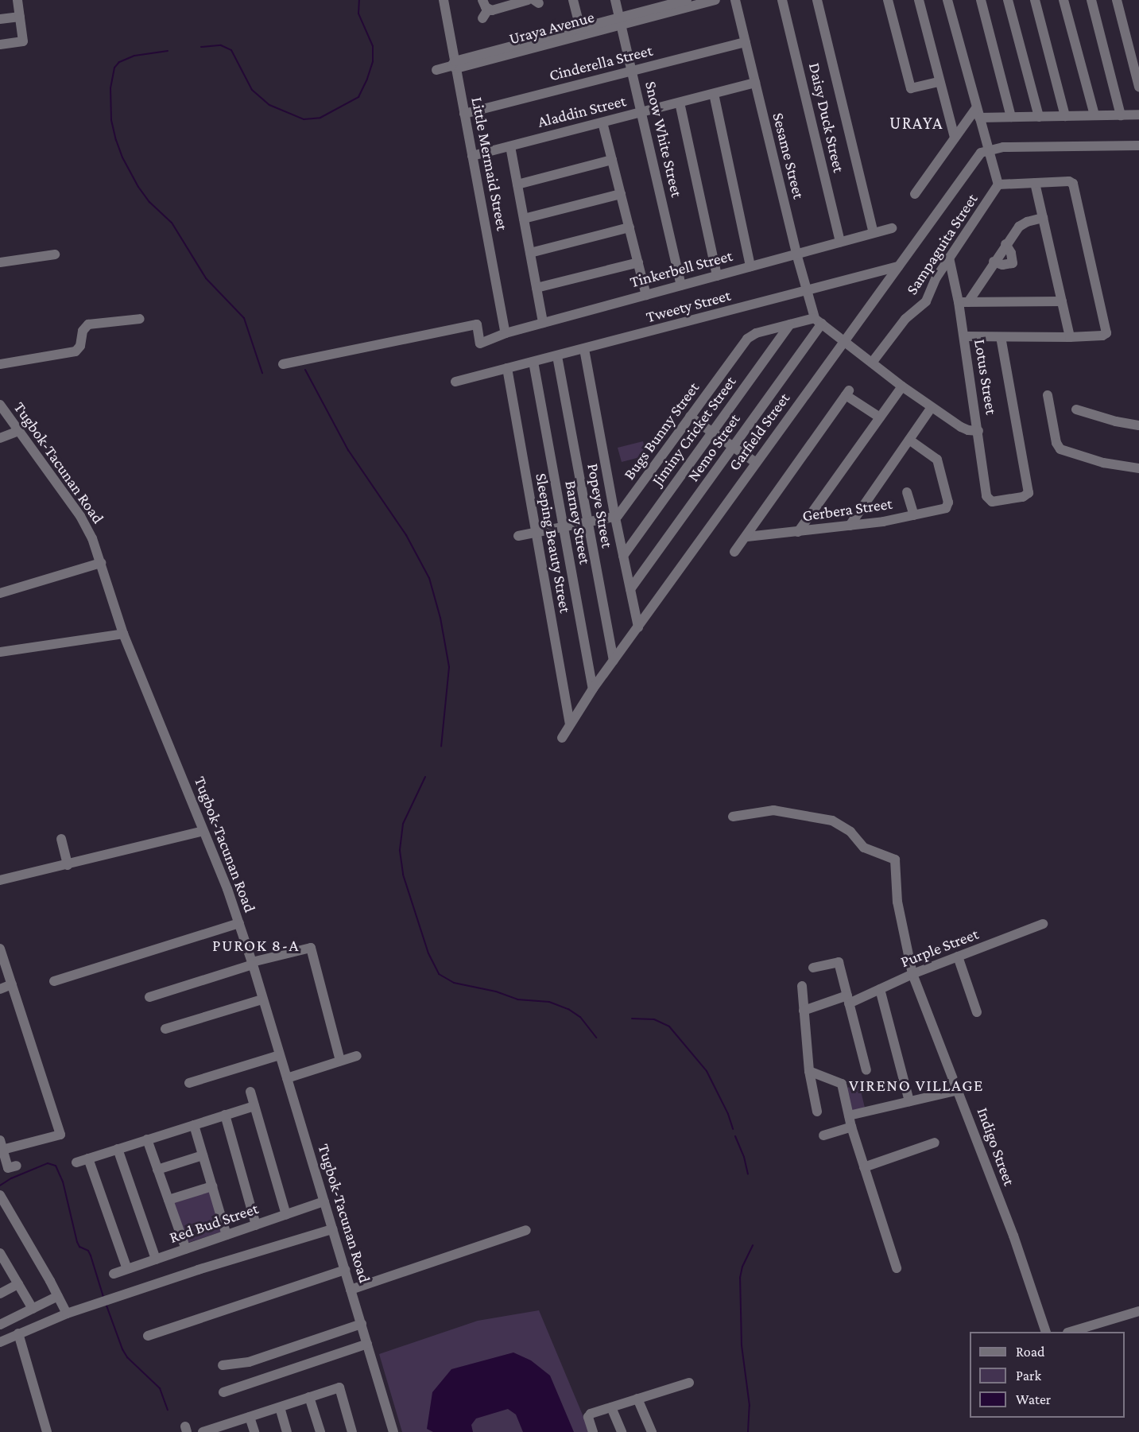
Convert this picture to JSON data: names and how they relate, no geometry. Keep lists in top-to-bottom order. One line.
{"streets":{"street":["Uraya Avenue","Cinderella Street","Aladdin Street","Daisy Duck Street","Snow White Street","Sesame Street","Little Mermaid Street","Sampaguita Street","Tinkerbell Street","Tweety Street","Lotus Street","Bugs Bunny Street","Jiminy Cricket Street","Garfield Street","Nemo Street","Tugbok-Tacunan Road","Popeye Street","Gerbera Street","Barney Street","Sleeping Beauty Street","Purple Street","Indigo Street","Red Bud Street"]},"crossings":[["Uraya Avenue","Snow White Street"],["Uraya Avenue","Little Mermaid Street"],["Cinderella Street","Snow White Street"],["Cinderella Street","Sesame Street"],["Cinderella Street","Little Mermaid Street"],["Aladdin Street","Snow White Street"],["Aladdin Street","Sesame Street"],["Aladdin Street","Little Mermaid Street"],["Daisy Duck Street","Tinkerbell Street"],["Snow White Street","Tinkerbell Street"],["Sesame Street","Tinkerbell Street"],["Sesame Street","Tweety Street"],["Sesame Street","Bugs Bunny Street"],["Sesame Street","Nemo Street"],["Little Mermaid Street","Tinkerbell Street"],["Sampaguita Street","Lotus Street"],["Tweety Street","Garfield Street"],["Tweety Street","Popeye Street"],["Tweety Street","Barney Street"],["Tweety Street","Sleeping Beauty Street"],["Bugs Bunny Street","Jiminy Cricket Street"],["Bugs Bunny Street","Nemo Street"],["Bugs Bunny Street","Popeye Street"],["Jiminy Cricket Street","Popeye Street"],["Garfield Street","Popeye Street"],["Garfield Street","Barney Street"],["Garfield Street","Sleeping Beauty Street"],["Nemo Street","Popeye Street"],["Tugbok-Tacunan Road","Red Bud Street"],["Purple Street","Indigo Street"]],"districts":["URAYA","PUROK 8-A","VIRENO VILLAGE"],"legend":["Road","Park","Water"]}
